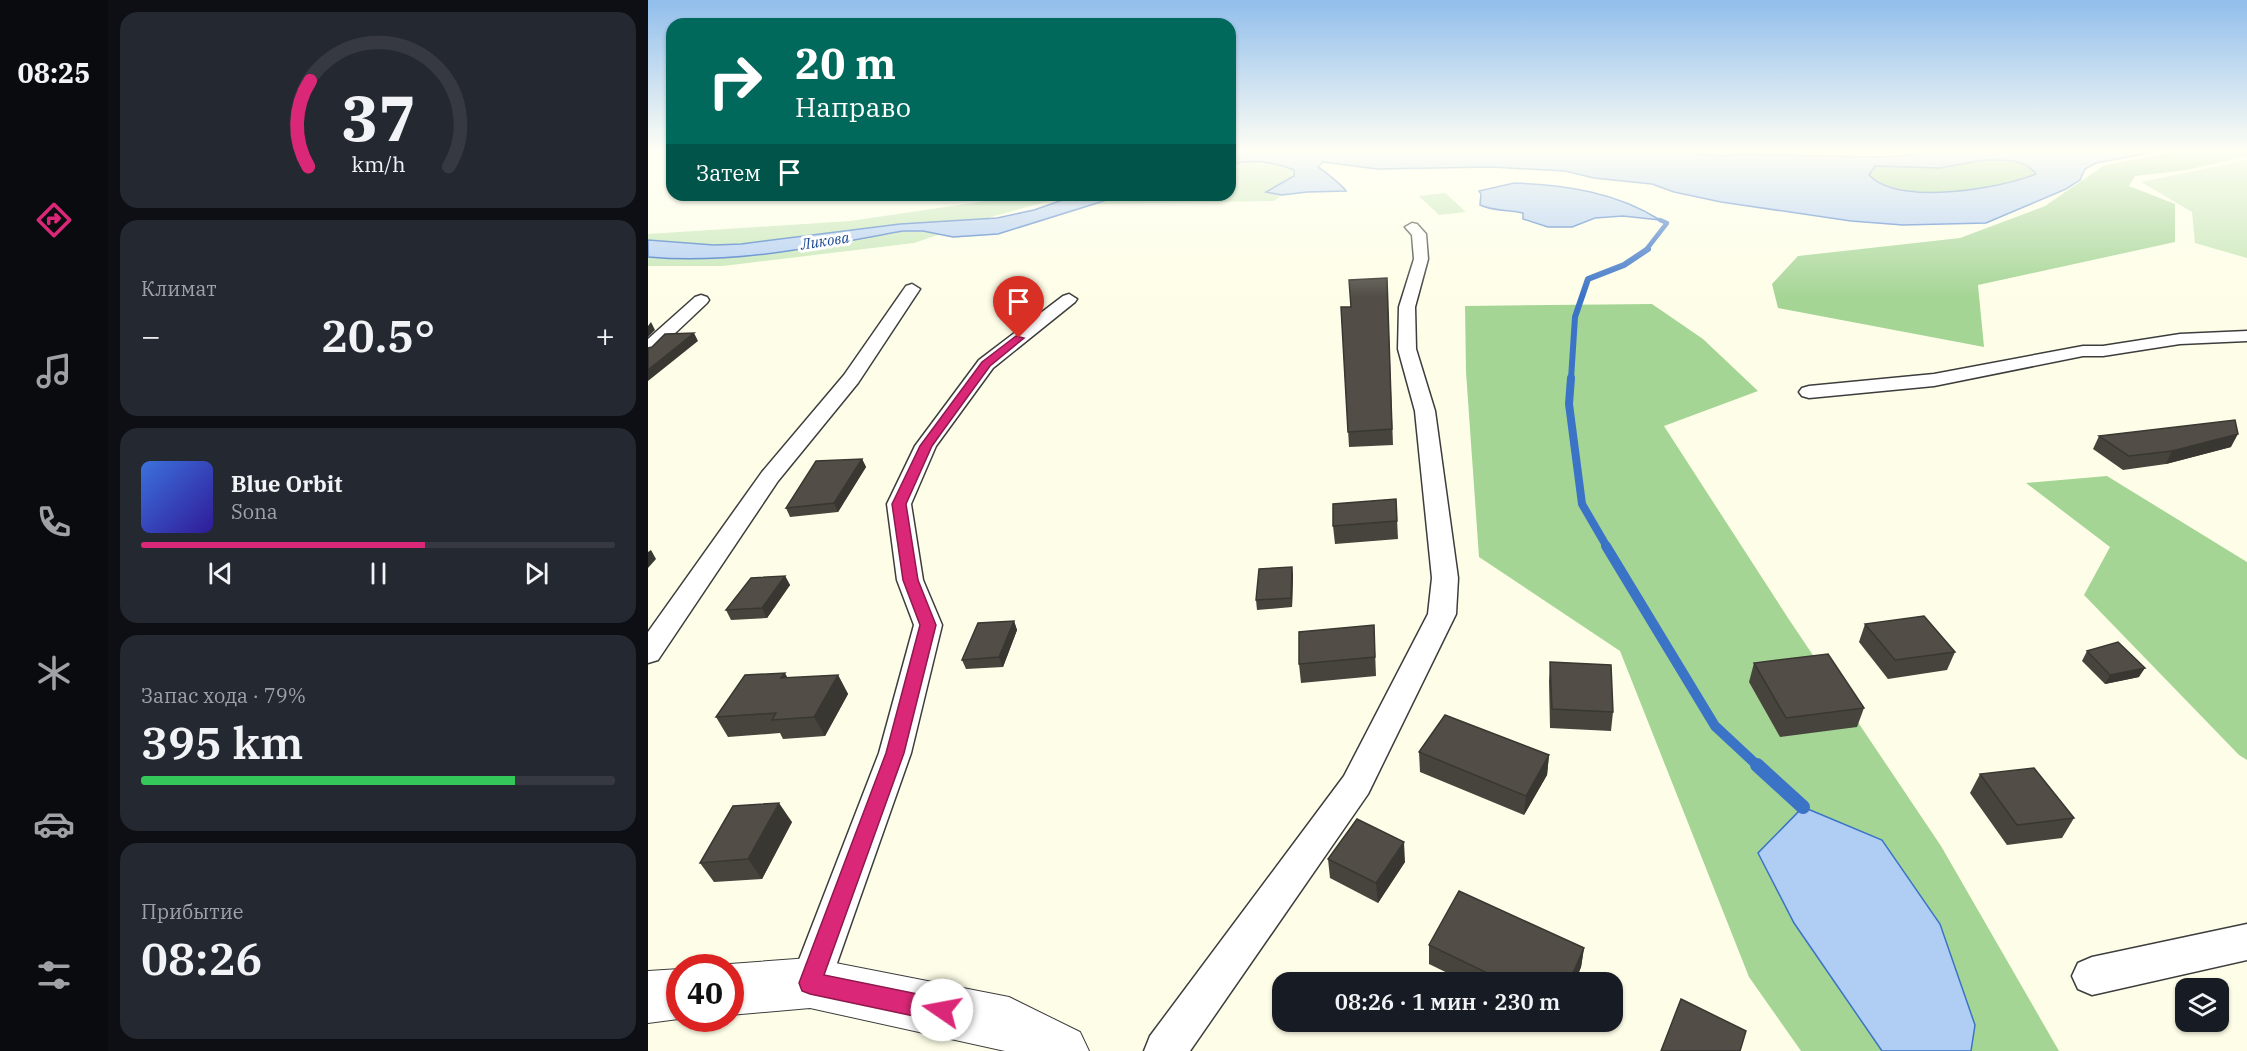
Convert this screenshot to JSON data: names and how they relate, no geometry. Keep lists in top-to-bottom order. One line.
{"water":["Ликова"],"page":{"tabs":"08:25","turn":["20 m","Направо"],"then":"Затем","tile":["Климат",["Запас хода · 79%","395 km"],["Прибытие","08:26"]],"heat":["−","20.5°","+"],"song":["Blue Orbit","Sona"],"limit":"40","trip":"08:26 · 1 мин · 230 m","gauge":["37","km/h"]}}
